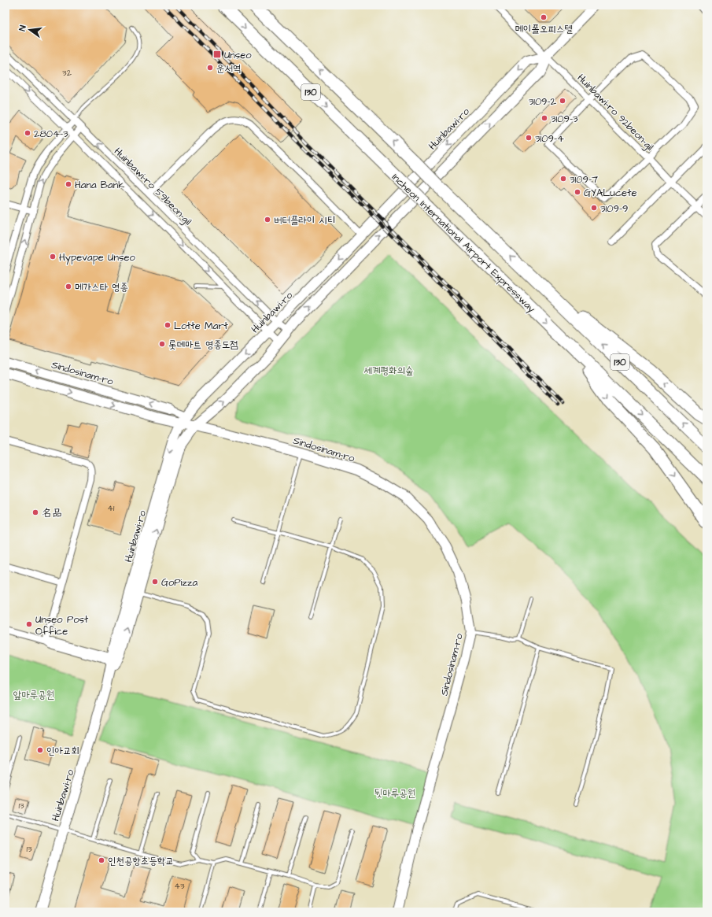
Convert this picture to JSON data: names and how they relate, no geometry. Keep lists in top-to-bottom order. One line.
{"streets":{"highway":["130","Incheon International Airport Expressway"],"street":["Huinbawi-ro 92beon-gil","Huinbawi-ro","Huinbawi-ro 59beon-gil","Sindosinam-ro"]},"crossings":[["Huinbawi-ro 92beon-gil","Huinbawi-ro"],["Huinbawi-ro","Huinbawi-ro 59beon-gil"],["Huinbawi-ro","Sindosinam-ro"]],"parks":["세계평화의숲","앞마루공원","뒷마루공원"],"places":{"other":["메이폴오피스텔","운서역","3109-2","3109-3","2804-3","3109-4","3109-7","Hana Bank","GYALucete","3109-9","버터플라이 시티","Hypevape Unseo","메가스타 영종","Lotte Mart","롯데마트 영종도점","名品","GoPizza","Unseo Post Office","인아교회","인천공항초등학교"],"transit":["Unseo"]},"house_numbers":["32","41","13","13","43"],"north":"left"}
